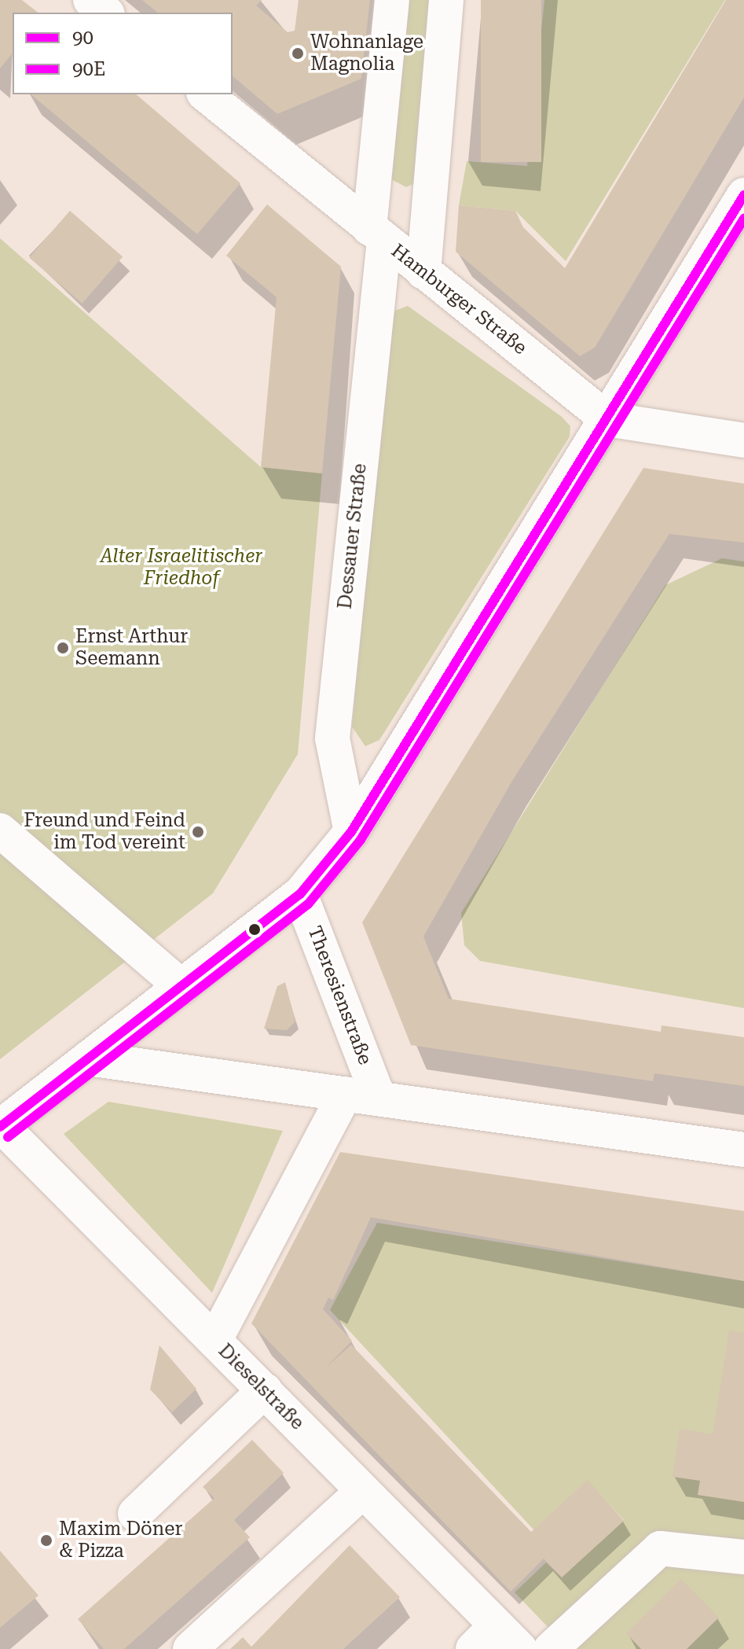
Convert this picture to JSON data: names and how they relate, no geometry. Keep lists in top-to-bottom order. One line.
{"streets":{"street":["Hamburger Straße","Dessauer Straße","Theresienstraße","Dieselstraße"]},"crossings":[["Hamburger Straße","Dessauer Straße"]],"parks":["Alter Israelitischer Friedhof"],"places":["Wohnanlage Magnolia","Ernst Arthur Seemann","Freund und Feind im Tod vereint","Maxim Döner & Pizza"],"lines":["transit line 90","transit line 90E"],"legend":["90","90E"]}
